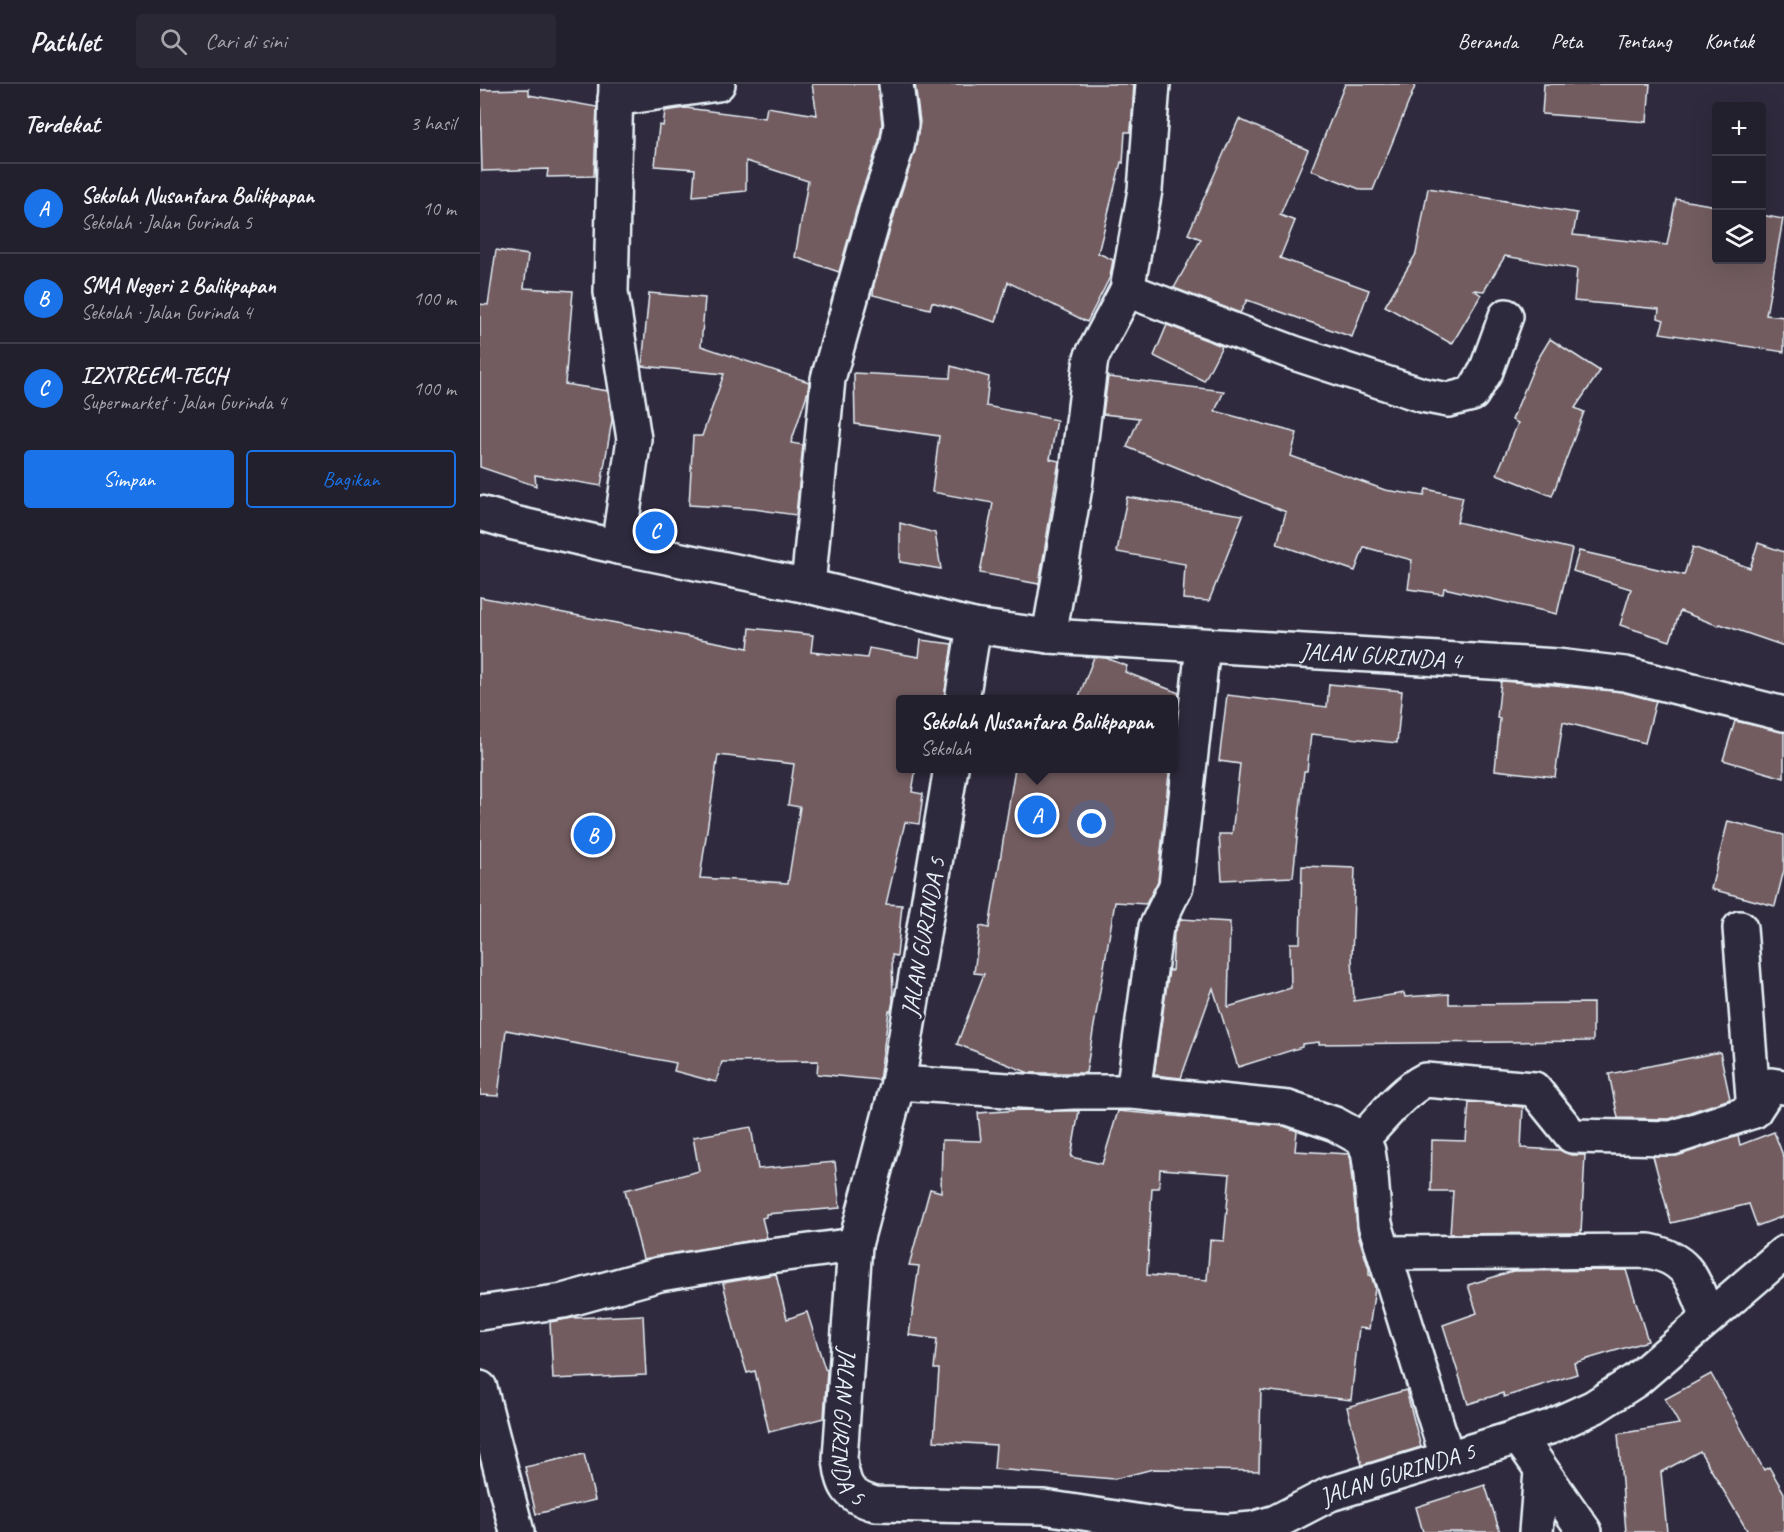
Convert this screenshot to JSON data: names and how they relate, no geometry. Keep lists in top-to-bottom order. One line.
{"streets":{"street":["JALAN GURINDA 4","JALAN GURINDA 5"]},"page":{"header":"Pathlet","search":"Cari di sini","nav":["Beranda","Peta","Tentang","Kontak"],"heading":["Terdekat","3 hasil"],"map_buttons":["+","−"],"list":[{"mark":"A","name":"Sekolah Nusantara Balikpapan","note":"Sekolah · Jalan Gurinda 5","value":"10 m"},{"mark":"B","name":"SMA Negeri 2 Balikpapan","note":"Sekolah · Jalan Gurinda 4","value":"100 m"},{"mark":"C","name":"IZXTREEM-TECH","note":"Supermarket · Jalan Gurinda 4","value":"100 m"}],"buttons":["Simpan","Bagikan"],"pins":["C","A","B"],"popup":["Sekolah Nusantara Balikpapan","Sekolah"]}}
